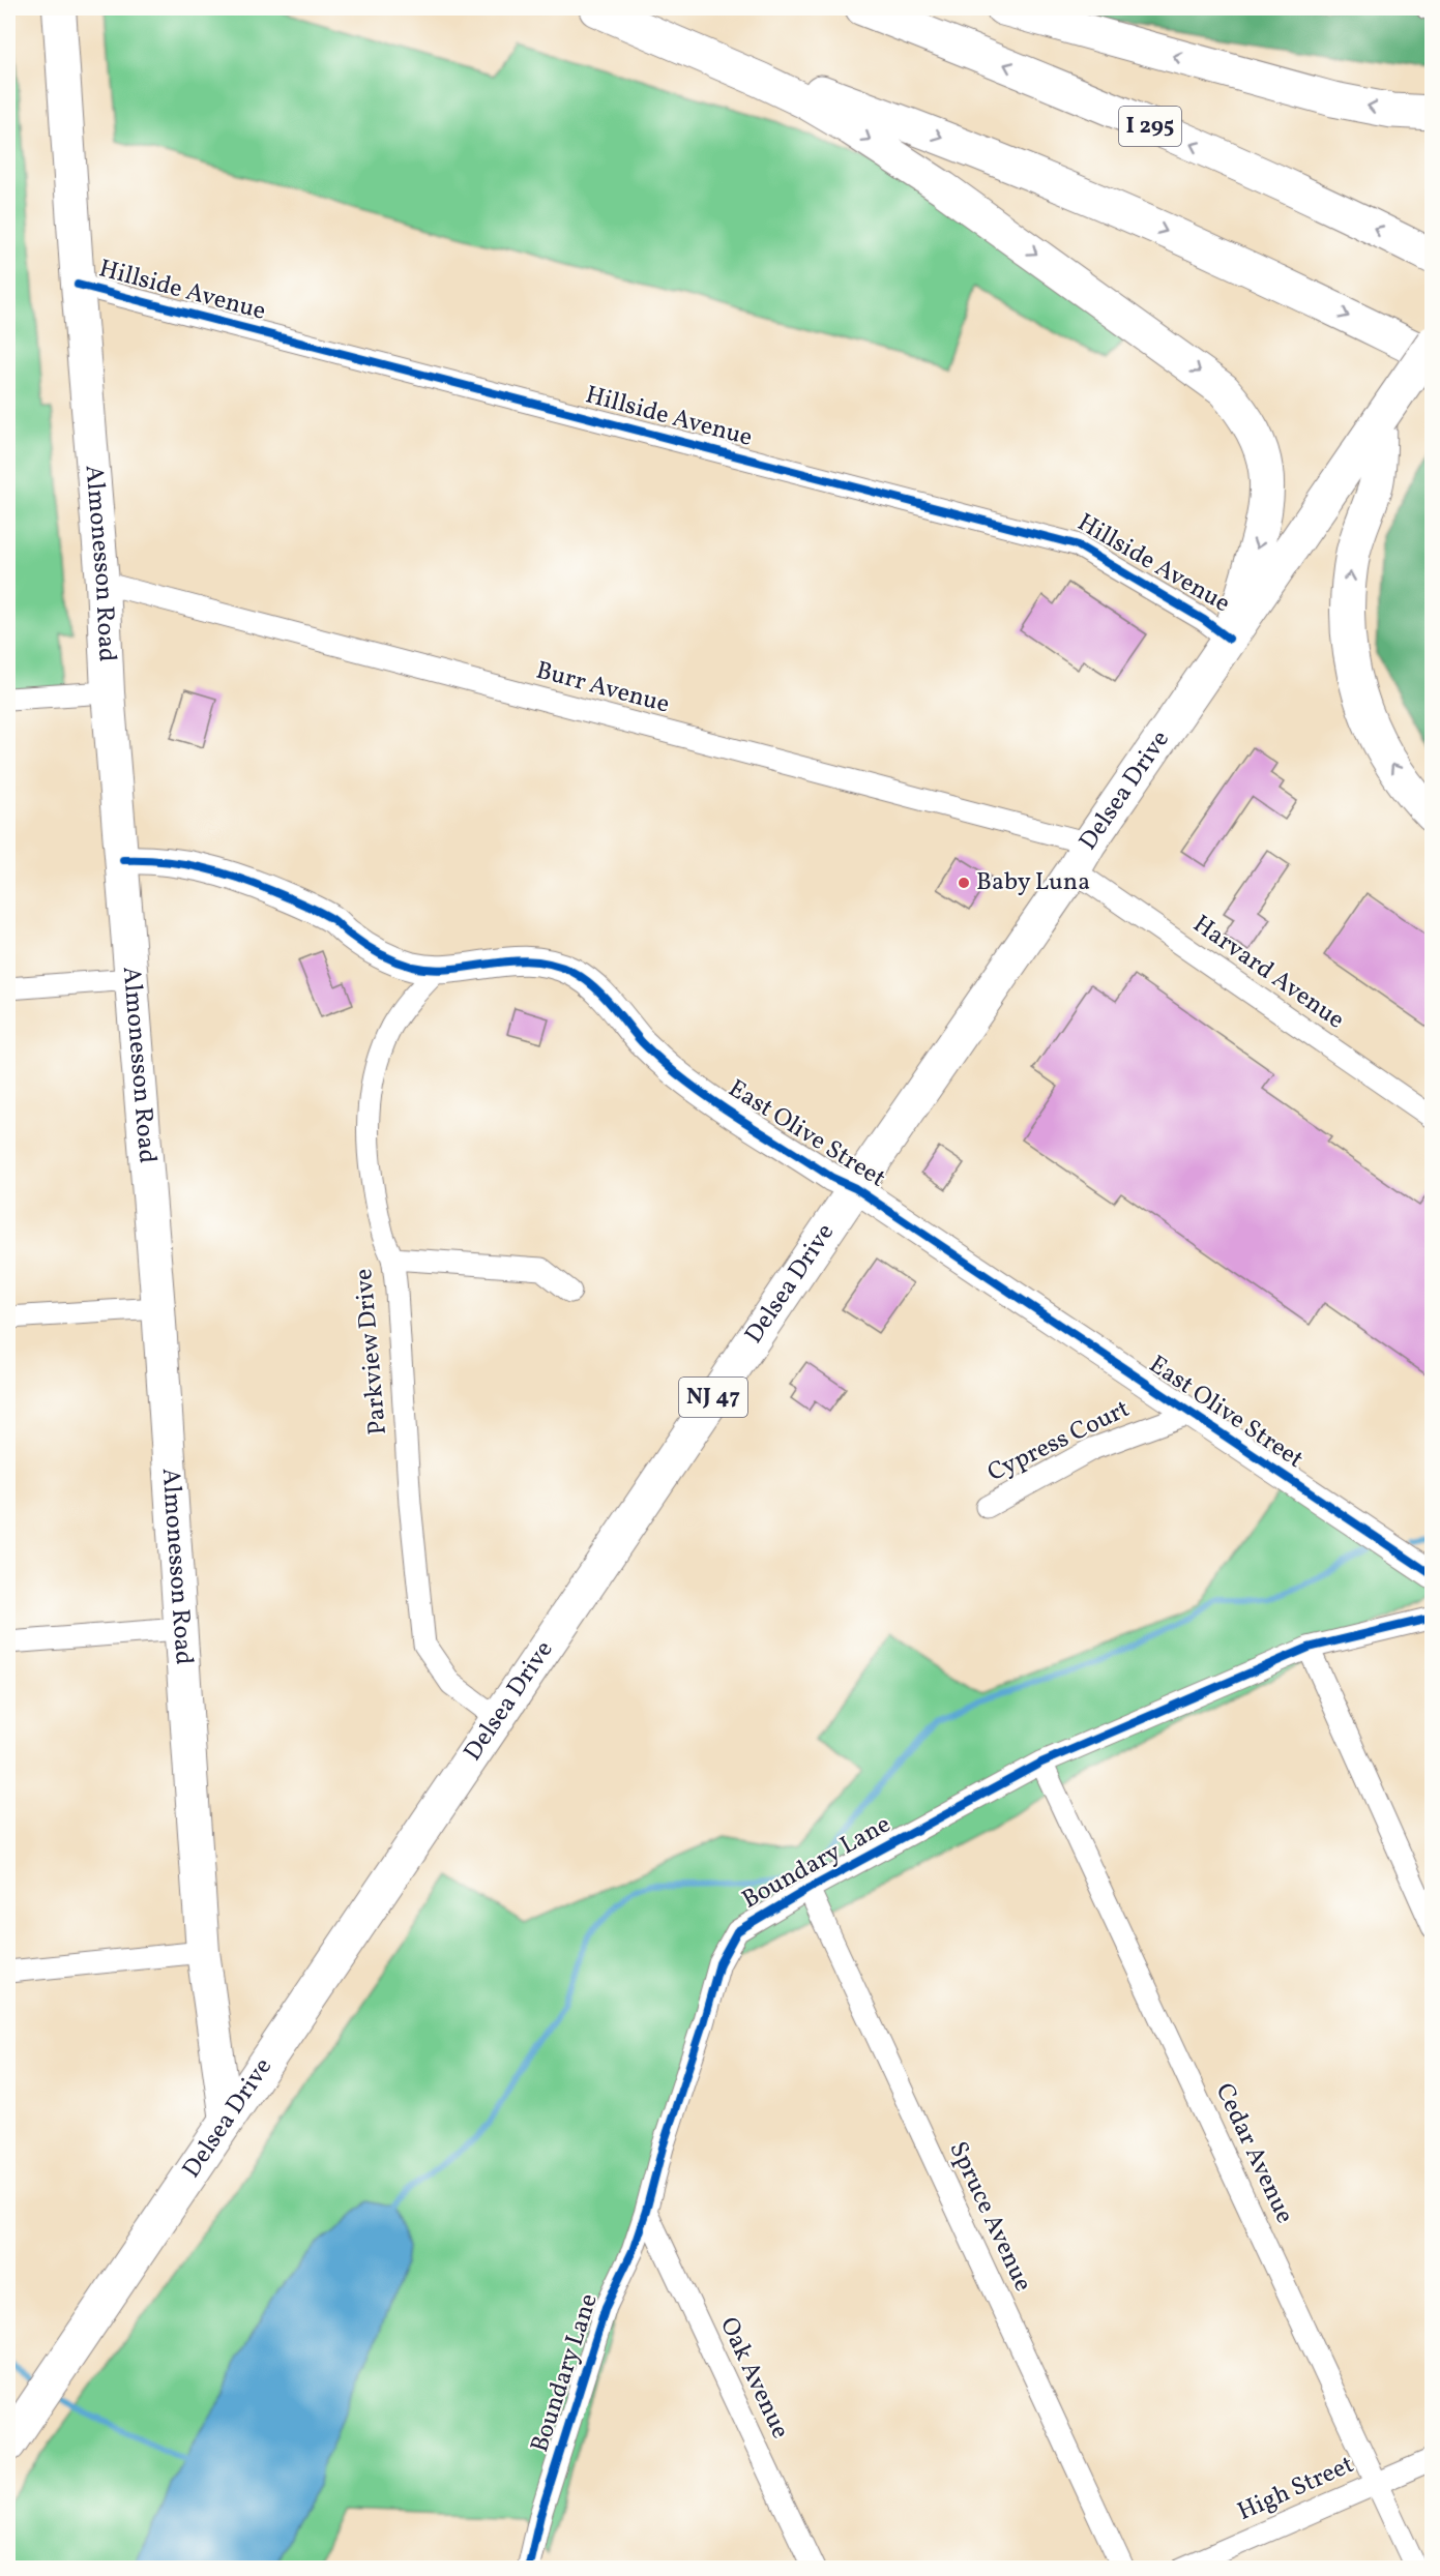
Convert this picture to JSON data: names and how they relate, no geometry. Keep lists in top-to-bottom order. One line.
{"streets":{"main road":["I 295","Almonesson Road","Delsea Drive","NJ 47"],"street":["Hillside Avenue","Burr Avenue","Harvard Avenue","East Olive Street","Parkview Drive","Cypress Court","Boundary Lane","Cedar Avenue","Spruce Avenue","Oak Avenue","High Street"]},"crossings":[["Hillside Avenue","Almonesson Road"],["Hillside Avenue","Delsea Drive"],["Almonesson Road","Burr Avenue"],["Almonesson Road","Delsea Drive"],["Almonesson Road","East Olive Street"],["Burr Avenue","Delsea Drive"],["Burr Avenue","Harvard Avenue"],["Delsea Drive","Harvard Avenue"],["Delsea Drive","East Olive Street"],["Delsea Drive","Parkview Drive"],["East Olive Street","Parkview Drive"],["East Olive Street","Cypress Court"],["Boundary Lane","Cedar Avenue"],["Boundary Lane","Spruce Avenue"],["Boundary Lane","Oak Avenue"],["Cedar Avenue","High Street"]],"places":["Baby Luna"]}
